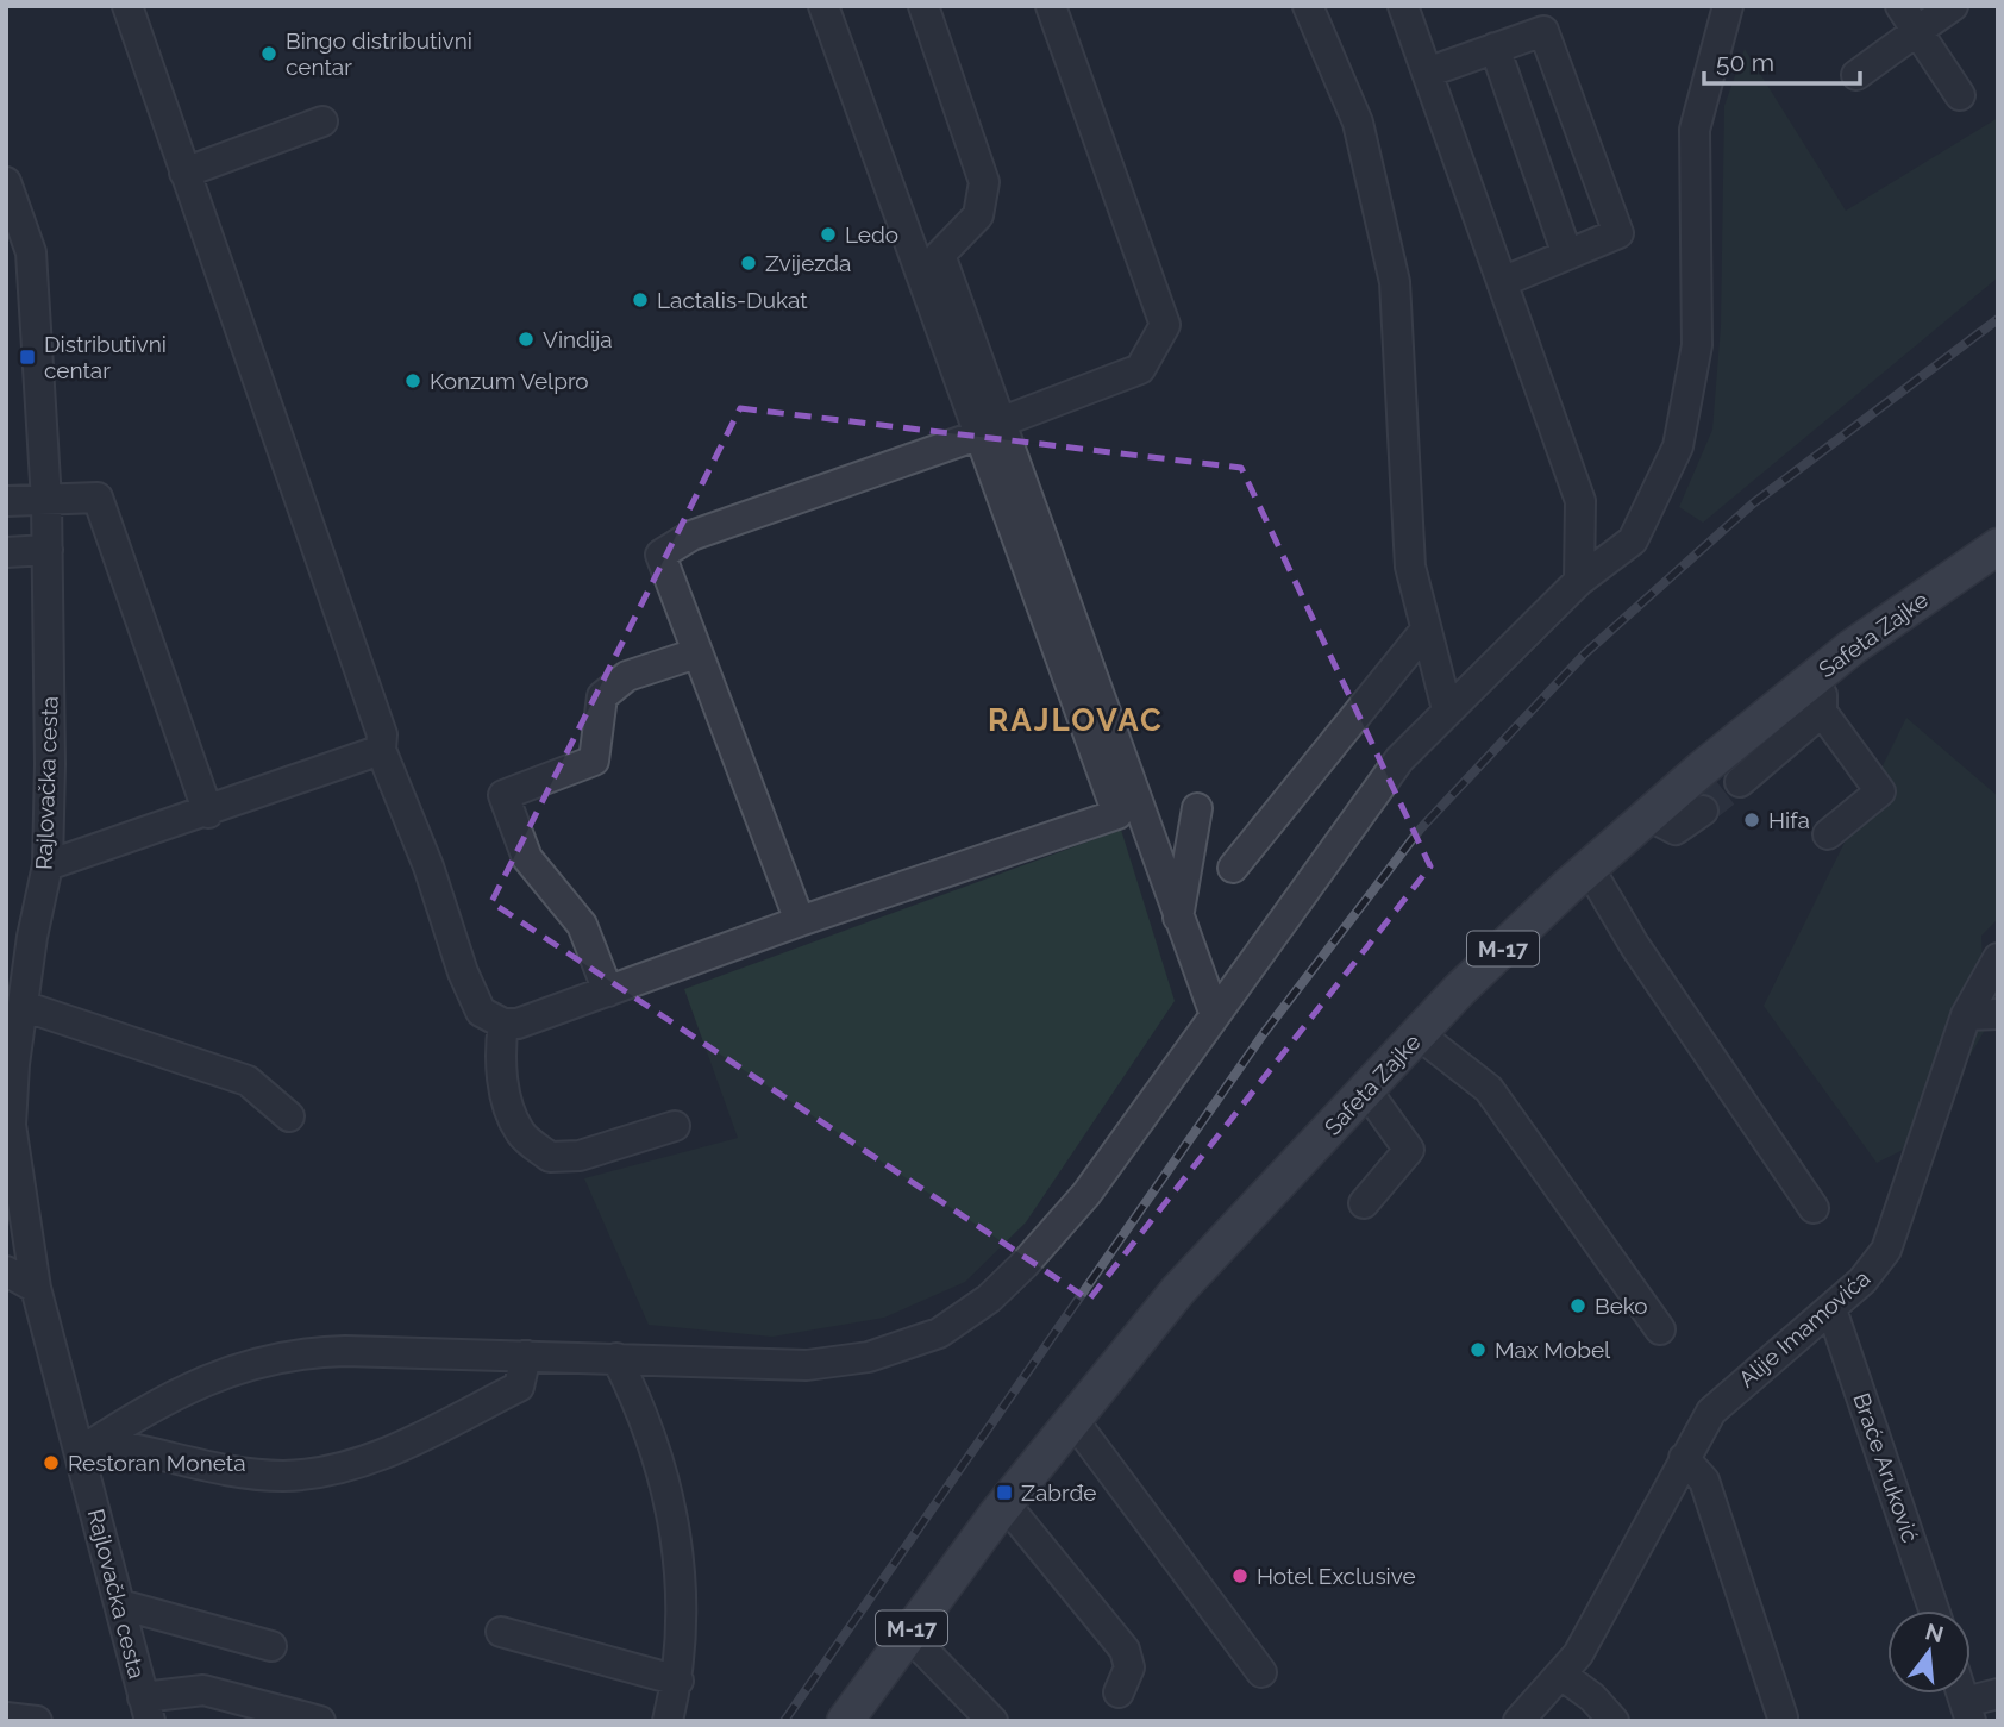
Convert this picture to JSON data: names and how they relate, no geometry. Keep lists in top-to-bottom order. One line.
{"streets":{"main road":["Safeta Zajke","M-17"],"street":["Rajlovačka cesta","Alije Imamovića","Braće Aruković"]},"crossings":[["Alije Imamovića","Braće Aruković"]],"districts":["RAJLOVAC"],"places":{"other":["Bingo distributivni centar","Ledo","Zvijezda","Lactalis-Dukat","Vindija","Konzum Velpro","Hifa","Beko","Max Mobel","Restoran Moneta","Hotel Exclusive"],"transit":["Distributivni centar","Zabrđe"]},"scale_bar":"50 m","north":"top"}
